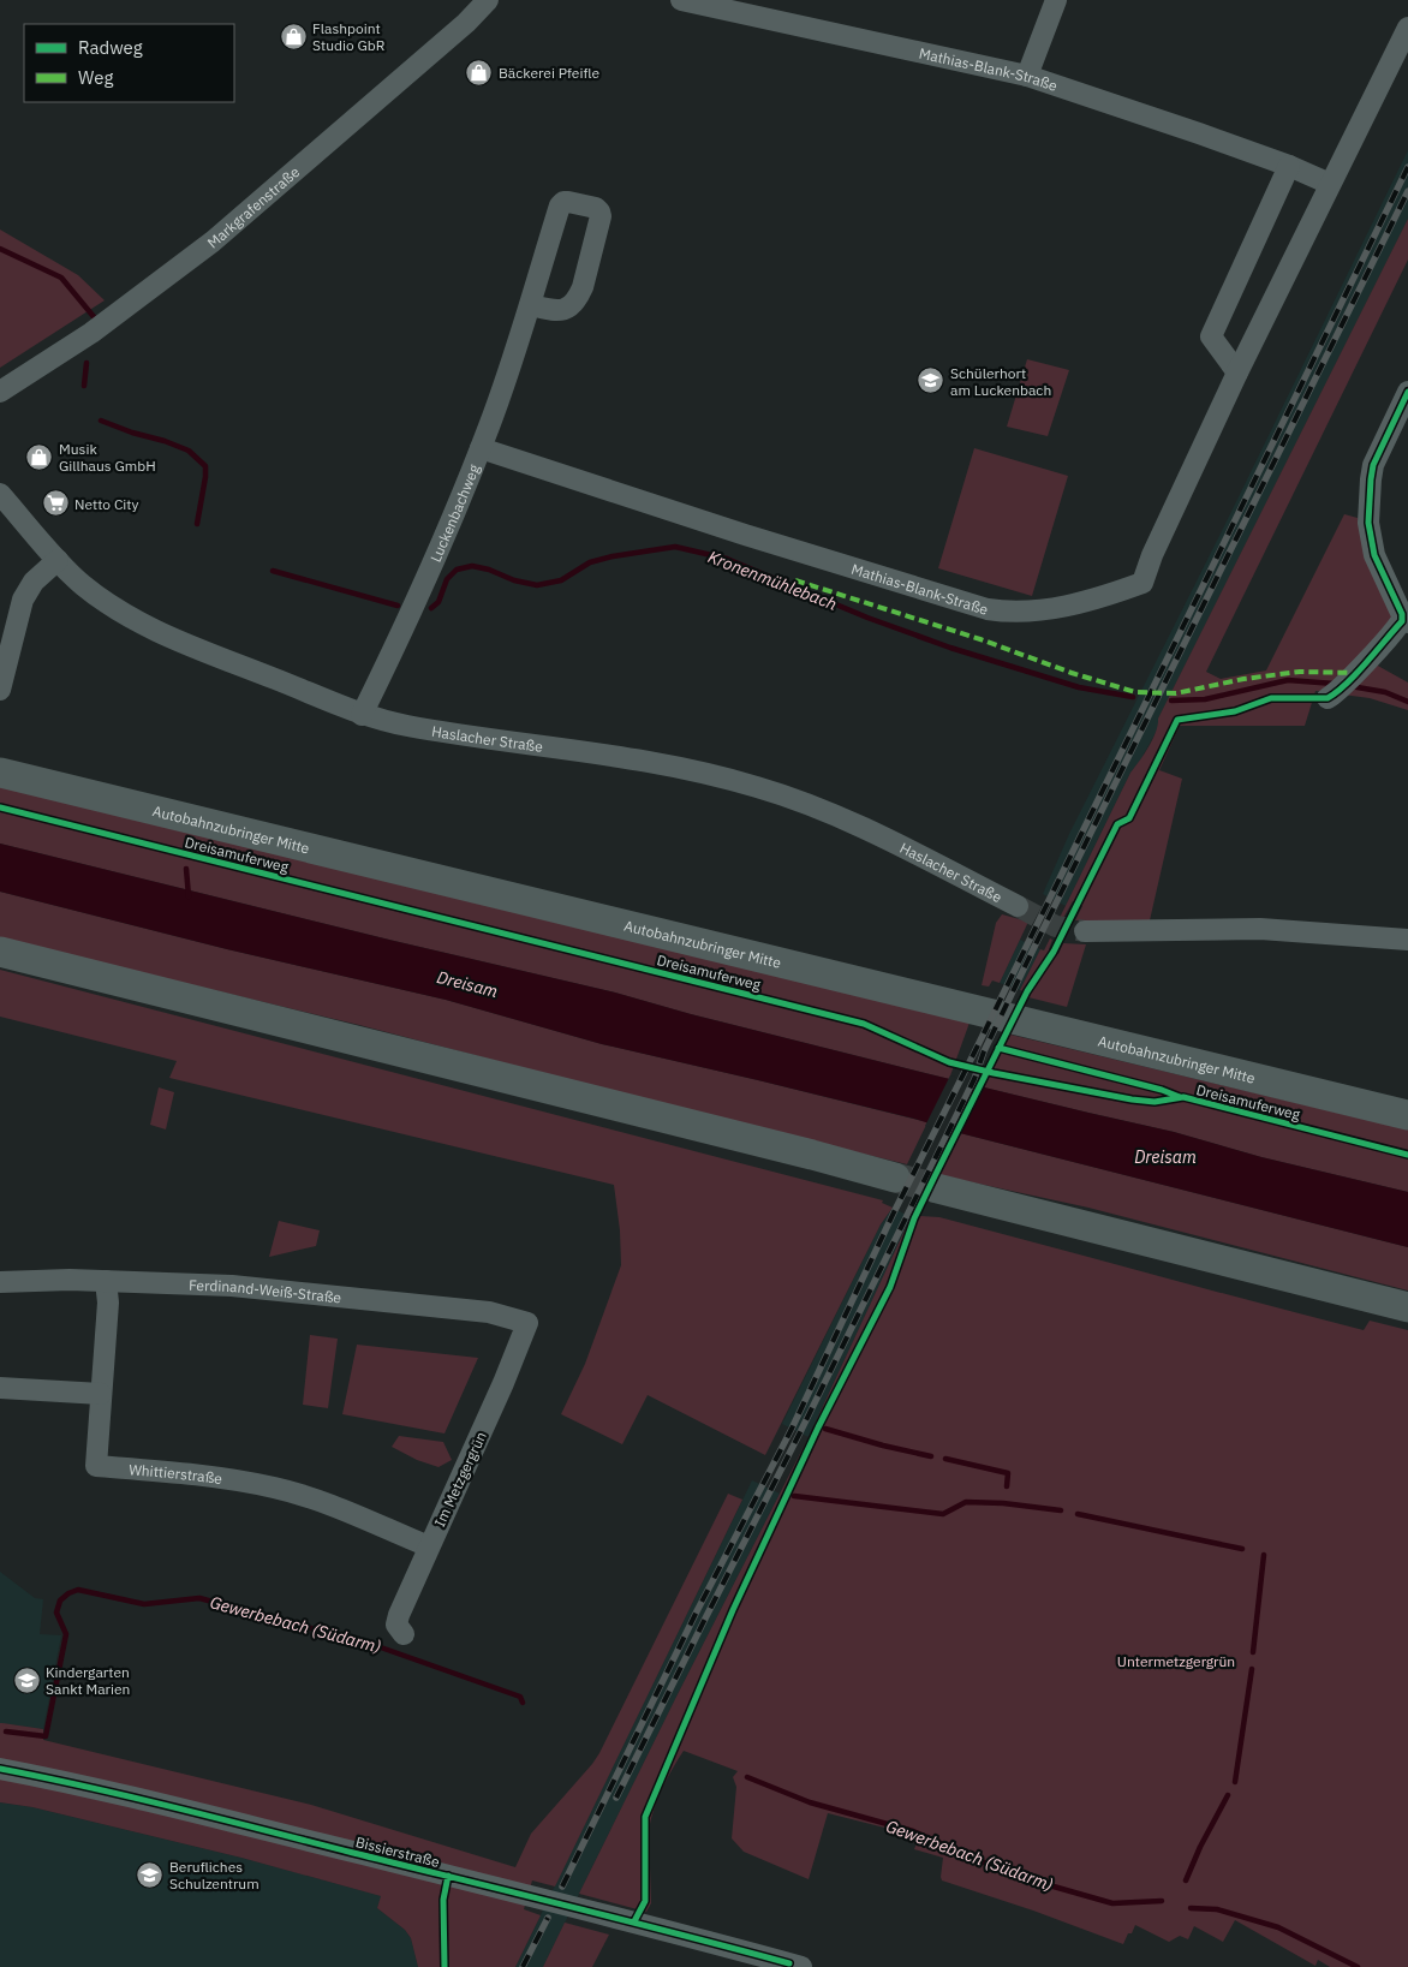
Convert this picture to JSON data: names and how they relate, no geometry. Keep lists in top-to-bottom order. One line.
{"streets":{"highway":["Autobahnzubringer Mitte"],"street":["Mathias-Blank-Straße","Markgrafenstraße","Luckenbachweg","Haslacher Straße","Ferdinand-Weiß-Straße","Whittierstraße","Im Metzgergrün","Bissierstraße"],"cycle path":["Dreisamuferweg"]},"crossings":[["Mathias-Blank-Straße","Luckenbachweg"],["Luckenbachweg","Haslacher Straße"],["Ferdinand-Weiß-Straße","Whittierstraße"],["Ferdinand-Weiß-Straße","Im Metzgergrün"],["Whittierstraße","Im Metzgergrün"]],"water":["Kronenmühlebach","Dreisam","Gewerbebach (Südarm)"],"parks":["Untermetzgergrün"],"places":{"shop":["Flashpoint Studio GbR","Bäckerei Pfeifle","Musik Gillhaus GmbH"],"school or university":["Schülerhort am Luckenbach","Kindergarten Sankt Marien","Berufliches Schulzentrum"],"supermarket":["Netto City"]},"legend":["Radweg","Weg"]}
